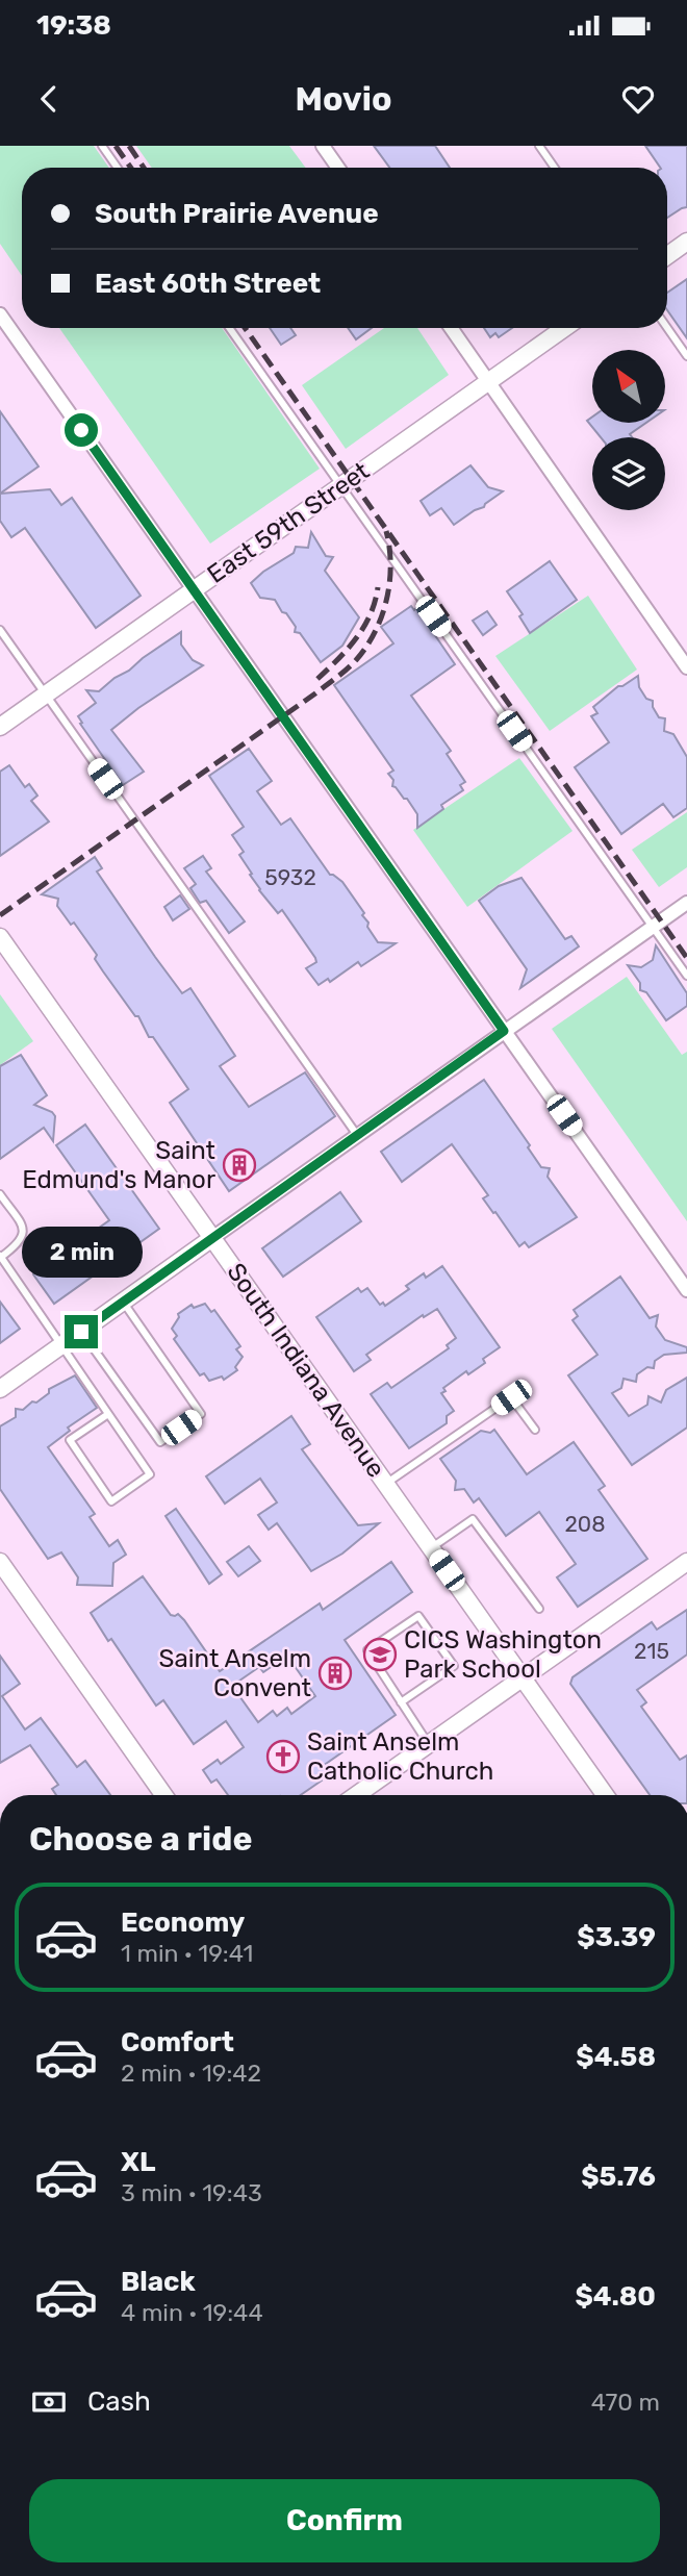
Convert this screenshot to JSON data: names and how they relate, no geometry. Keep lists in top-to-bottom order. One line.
{"streets":{"street":["East 59th Street","South Indiana Avenue"]},"places":{"building":["Saint Edmund's Manor","Saint Anselm Convent"],"school or university":["CICS Washington Park School"],"church":["Saint Anselm Catholic Church"]},"house_numbers":["5932","208","215"],"north":"top left","page":{"status":"19:38","header":"Movio","banner":["South Prairie Avenue","East 60th Street"],"bubble":"2 min","heading":"Choose a ride","list":[{"name":"Economy","note":"1 min · 19:41","value":"$3.39"},{"name":"Comfort","note":"2 min · 19:42","value":"$4.58"},{"name":"XL","note":"3 min · 19:43","value":"$5.76"},{"name":"Black","note":"4 min · 19:44","value":"$4.80"}],"pay":["Cash","470 m"],"buttons":"Confirm"}}
